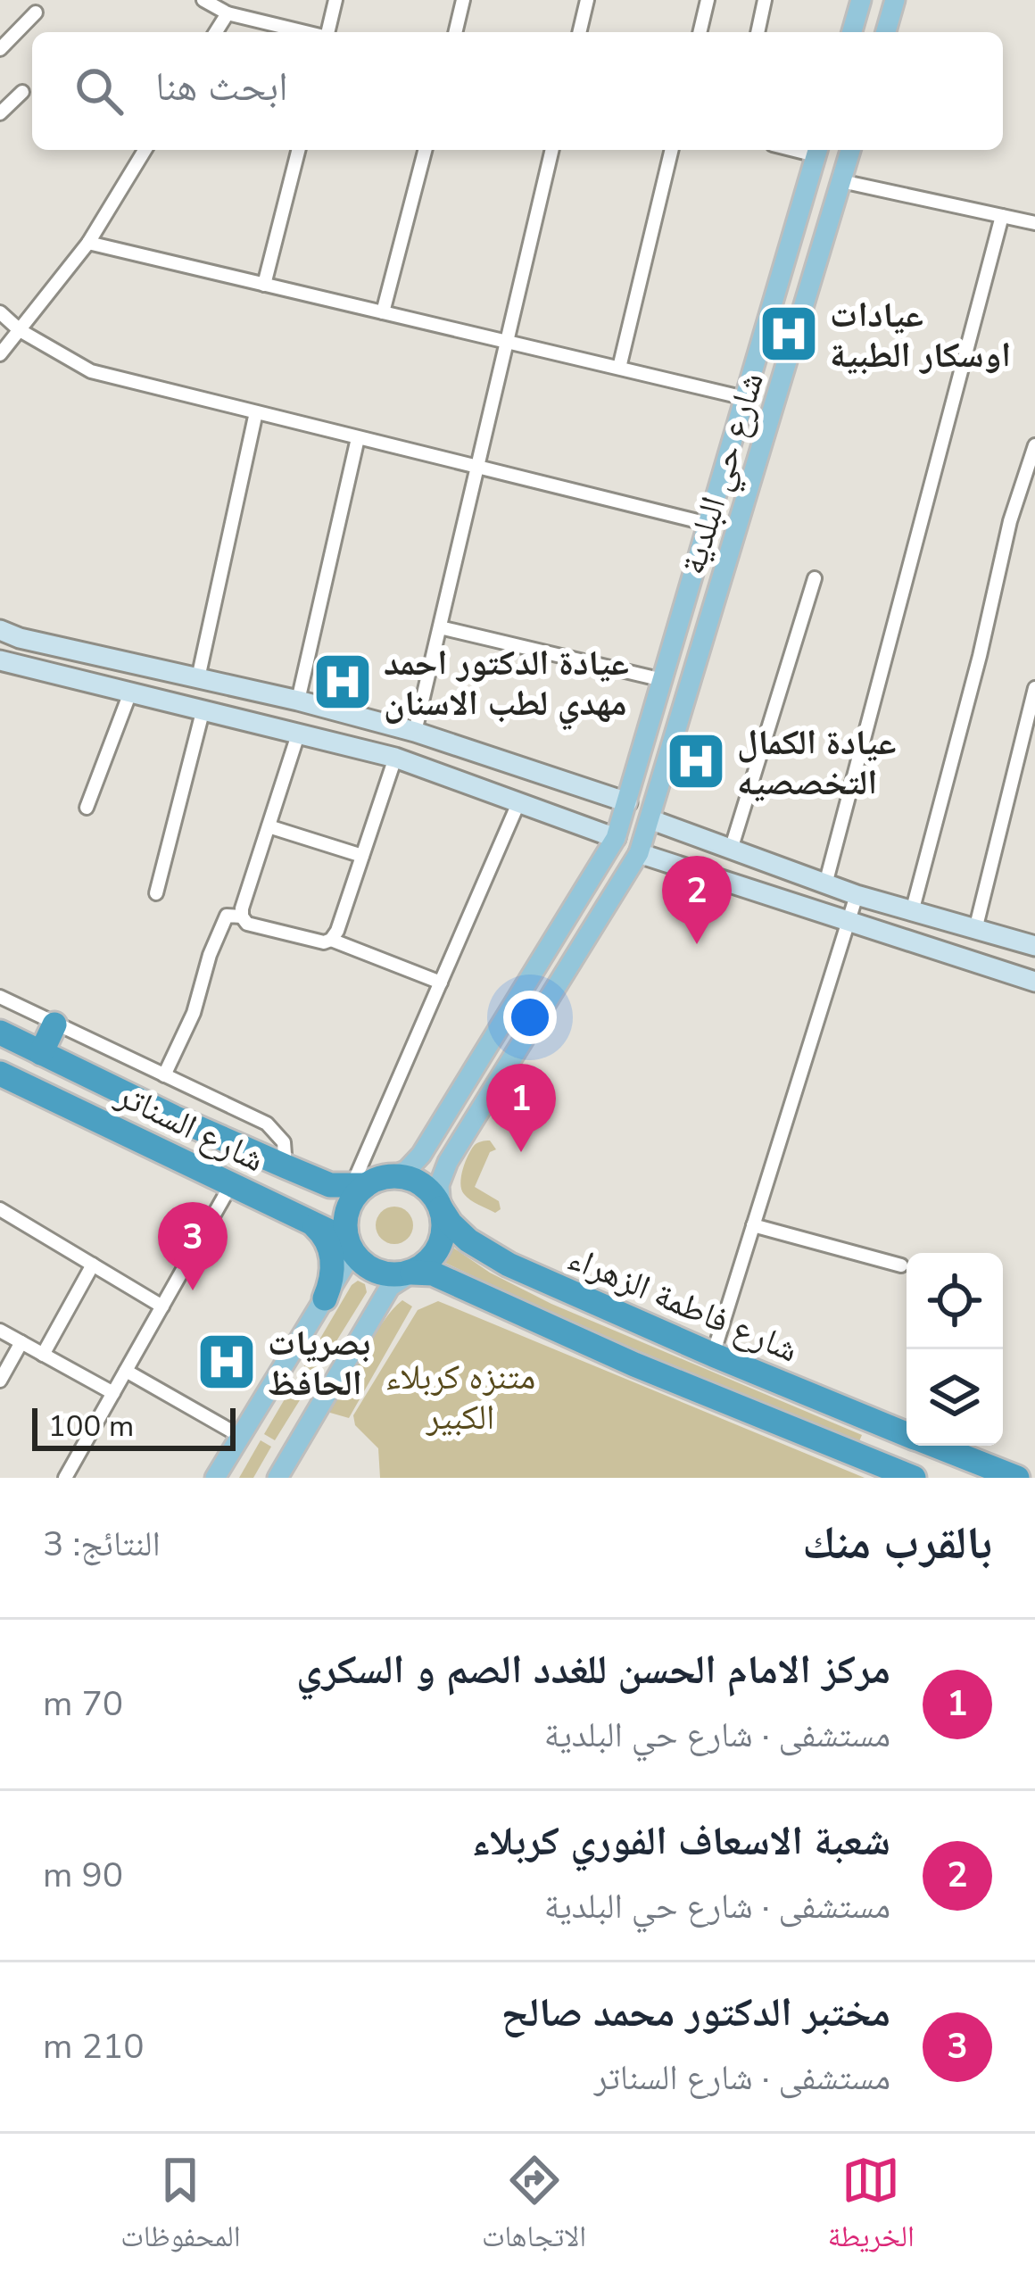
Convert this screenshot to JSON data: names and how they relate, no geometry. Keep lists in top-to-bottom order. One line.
{"streets":{"highway":["شارع السناتر","شارع فاطمة الزهراء"],"main road":["شارع حي البلدية"]},"crossings":[["شارع السناتر","شارع فاطمة الزهراء"]],"parks":["متنزه كربلاء الكبير"],"places":{"hospital":["عيادات اوسكار الطبية","عيادة الدكتور احمد مهدي لطب الاسنان","عيادة الكمال التخصصيه","بصريات الحافظ"]},"scale_bar":"100 m","page":{"search":"ابحث هنا","pins":["2","1","3"],"scale":"100 m","heading":["بالقرب منك","النتائج: 3"],"list":[{"mark":"1","name":"مركز الامام الحسن للغدد الصم و السكري","note":"مستشفى · شارع حي البلدية","value":"70 m"},{"mark":"2","name":"شعبة الاسعاف الفوري كربلاء","note":"مستشفى · شارع حي البلدية","value":"90 m"},{"mark":"3","name":"مختبر الدكتور محمد صالح","note":"مستشفى · شارع السناتر","value":"210 m"}],"nav":["الخريطة","الاتجاهات","المحفوظات"]}}
